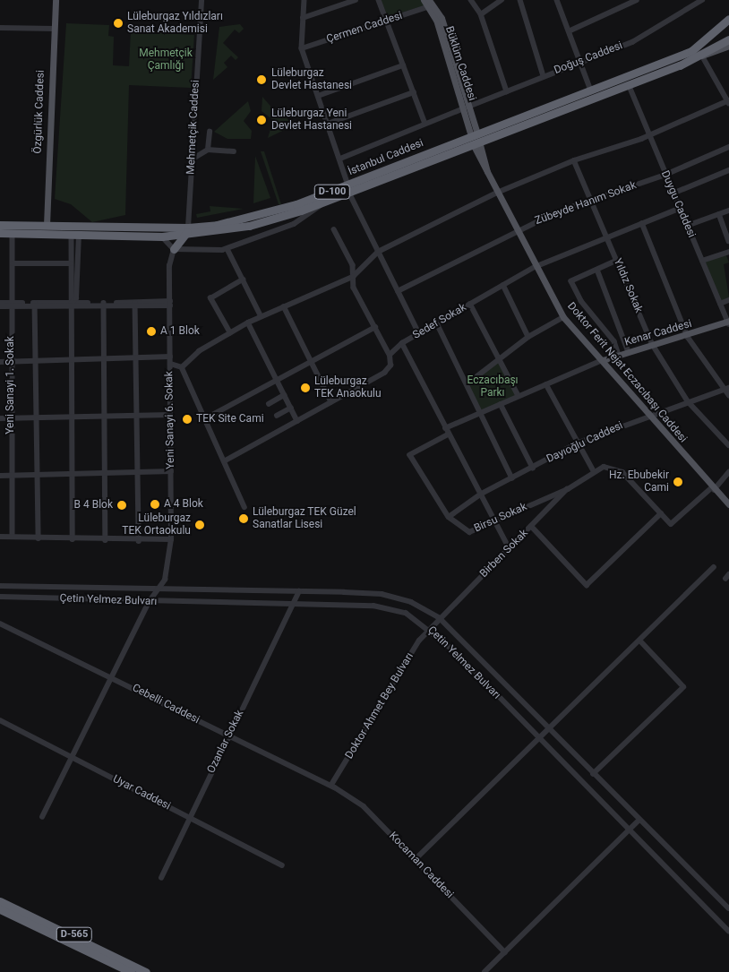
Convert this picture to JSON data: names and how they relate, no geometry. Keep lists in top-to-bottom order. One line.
{"streets":{"highway":["İstanbul Caddesi","D-100","D-565"],"main road":["Büklüm Caddesi","Özgürlük Caddesi","Kenar Caddesi","Doktor Ferit Nejat Eczacıbaşı Caddesi"],"street":["Çermen Caddesi","Doğuş Caddesi","Mehmetçik Caddesi","Zübeyde Hanım Sokak","Duygu Caddesi","Yıldız Sokak","Sedef Sokak","Yeni Sanayi 1. Sokak","Yeni Sanayi 6. Sokak","Dayıoğlu Caddesi","Birsu Sokak","Birben Sokak","Çetin Yelmez Bulvarı","Cebelli Caddesi","Doktor Ahmet Bey Bulvarı","Ozanlar Sokak","Uyar Caddesi","Kocaman Caddesi"]},"crossings":[["Çermen Caddesi","Büklüm Caddesi"],["Doğuş Caddesi","Büklüm Caddesi"],["Büklüm Caddesi","İstanbul Caddesi"],["Büklüm Caddesi","Doktor Ferit Nejat Eczacıbaşı Caddesi"],["Özgürlük Caddesi","İstanbul Caddesi"],["Mehmetçik Caddesi","İstanbul Caddesi"],["İstanbul Caddesi","D-100"],["İstanbul Caddesi","Duygu Caddesi"],["İstanbul Caddesi","Doktor Ferit Nejat Eczacıbaşı Caddesi"],["İstanbul Caddesi","Yeni Sanayi 1. Sokak"],["Zübeyde Hanım Sokak","Duygu Caddesi"],["Zübeyde Hanım Sokak","Yıldız Sokak"],["Zübeyde Hanım Sokak","Doktor Ferit Nejat Eczacıbaşı Caddesi"],["Duygu Caddesi","Sedef Sokak"],["Duygu Caddesi","Kenar Caddesi"],["Yıldız Sokak","Sedef Sokak"],["Yıldız Sokak","Kenar Caddesi"],["Yıldız Sokak","Dayıoğlu Caddesi"],["Sedef Sokak","Doktor Ferit Nejat Eczacıbaşı Caddesi"],["Kenar Caddesi","Doktor Ferit Nejat Eczacıbaşı Caddesi"],["Doktor Ferit Nejat Eczacıbaşı Caddesi","Dayıoğlu Caddesi"],["Yeni Sanayi 6. Sokak","Çetin Yelmez Bulvarı"],["Yeni Sanayi 6. Sokak","Cebelli Caddesi"],["Yeni Sanayi 6. Sokak","Uyar Caddesi"],["Dayıoğlu Caddesi","Birsu Sokak"],["Birsu Sokak","Birben Sokak"],["Birben Sokak","Çetin Yelmez Bulvarı"],["Birben Sokak","Doktor Ahmet Bey Bulvarı"],["Çetin Yelmez Bulvarı","Doktor Ahmet Bey Bulvarı"],["Çetin Yelmez Bulvarı","Ozanlar Sokak"],["Cebelli Caddesi","Doktor Ahmet Bey Bulvarı"],["Cebelli Caddesi","Ozanlar Sokak"],["Cebelli Caddesi","Kocaman Caddesi"],["Doktor Ahmet Bey Bulvarı","Kocaman Caddesi"],["Ozanlar Sokak","Uyar Caddesi"]],"parks":["Mehmetçik Çamlığı","Eczacıbaşı Parkı"],"places":["Lüleburgaz Yıldızları Sanat Akademisi","Lüleburgaz Devlet Hastanesi","Lüleburgaz Yeni Devlet Hastanesi","A 1 Blok","Lüleburgaz TEK Anaokulu","TEK Site Cami","Hz. Ebubekir Cami","A 4 Blok","B 4 Blok","Lüleburgaz TEK Güzel Sanatlar Lisesi","Lüleburgaz TEK Ortaokulu"]}
